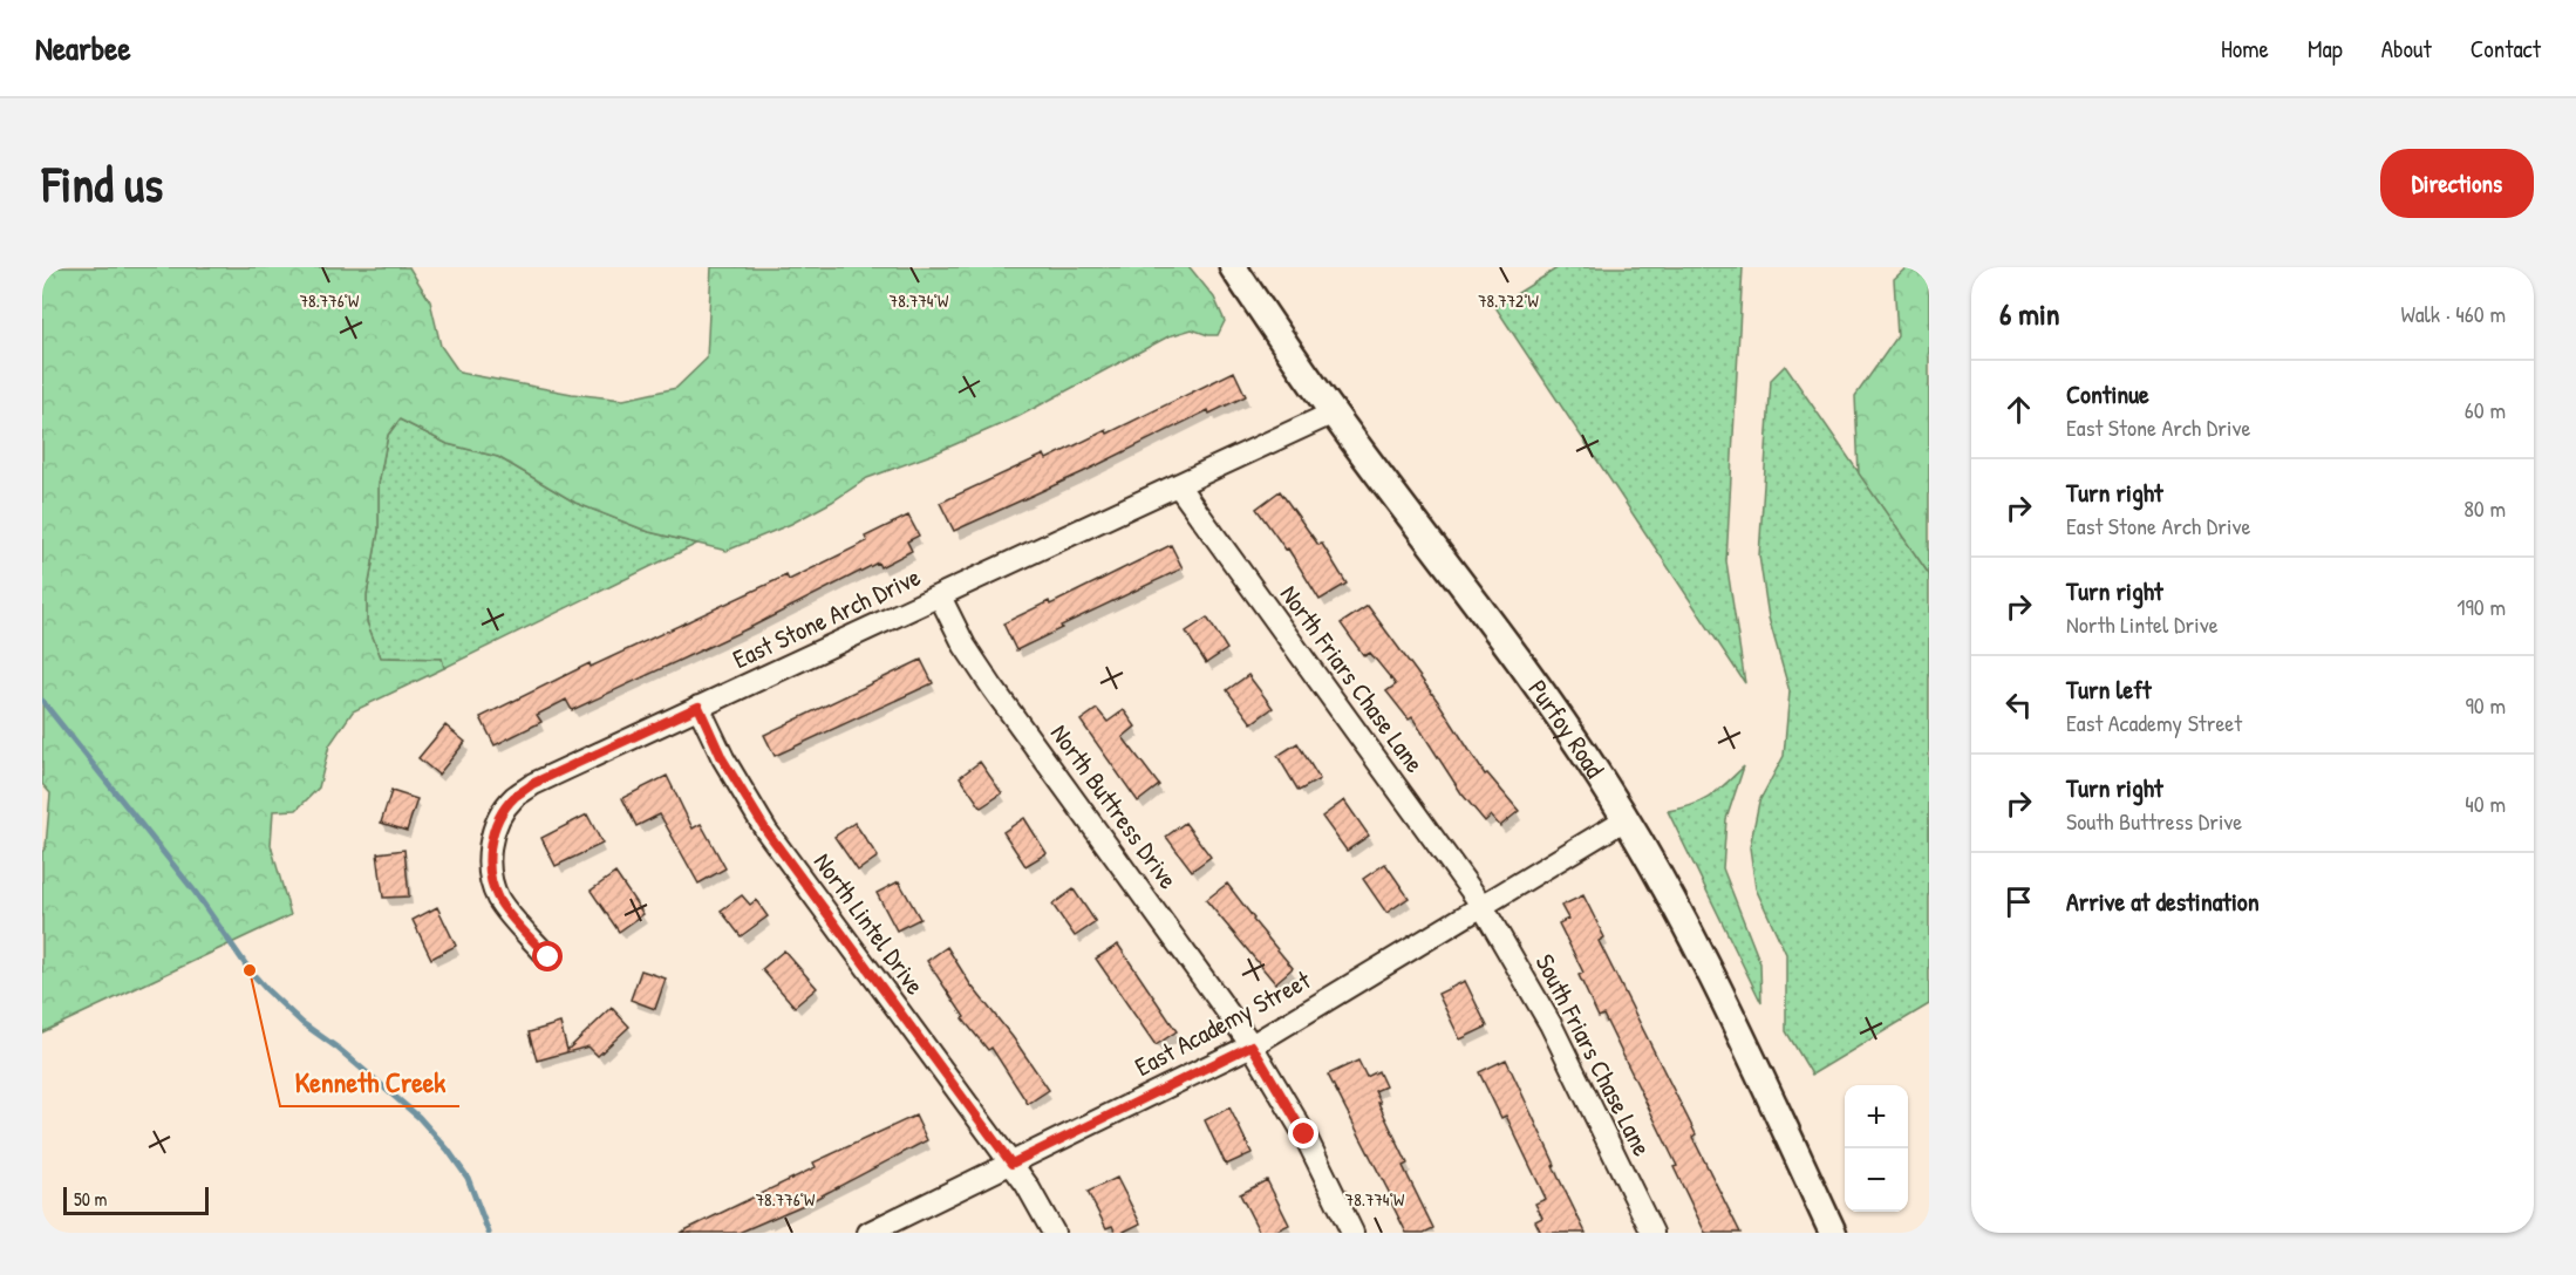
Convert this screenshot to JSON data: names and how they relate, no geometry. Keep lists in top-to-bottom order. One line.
{"streets":{"street":["East Stone Arch Drive","North Friars Chase Lane","Purfoy Road","North Buttress Drive","North Lintel Drive","East Academy Street","South Friars Chase Lane"]},"crossings":[["East Stone Arch Drive","North Friars Chase Lane"],["East Stone Arch Drive","Purfoy Road"],["East Stone Arch Drive","North Buttress Drive"],["East Stone Arch Drive","North Lintel Drive"],["North Friars Chase Lane","East Academy Street"],["North Friars Chase Lane","South Friars Chase Lane"],["Purfoy Road","East Academy Street"],["North Buttress Drive","East Academy Street"],["North Lintel Drive","East Academy Street"],["East Academy Street","South Friars Chase Lane"]],"places":["Kenneth Creek"],"scale_bar":"50 m","page":{"header":"Nearbee","nav":["Home","Map","About","Contact"],"buttons":"Directions","title":"Find us","heading":["6 min","Walk · 460 m"],"list":[["Continue","East Stone Arch Drive","60 m"],["Turn right","East Stone Arch Drive","80 m"],["Turn right","North Lintel Drive","190 m"],["Turn left","East Academy Street","90 m"],["Turn right","South Buttress Drive","40 m"],"Arrive at destination"],"map_buttons":["+","−"],"scale":"50 m"},"coordinates":["78.776°W","78.774°W","78.772°W"]}
